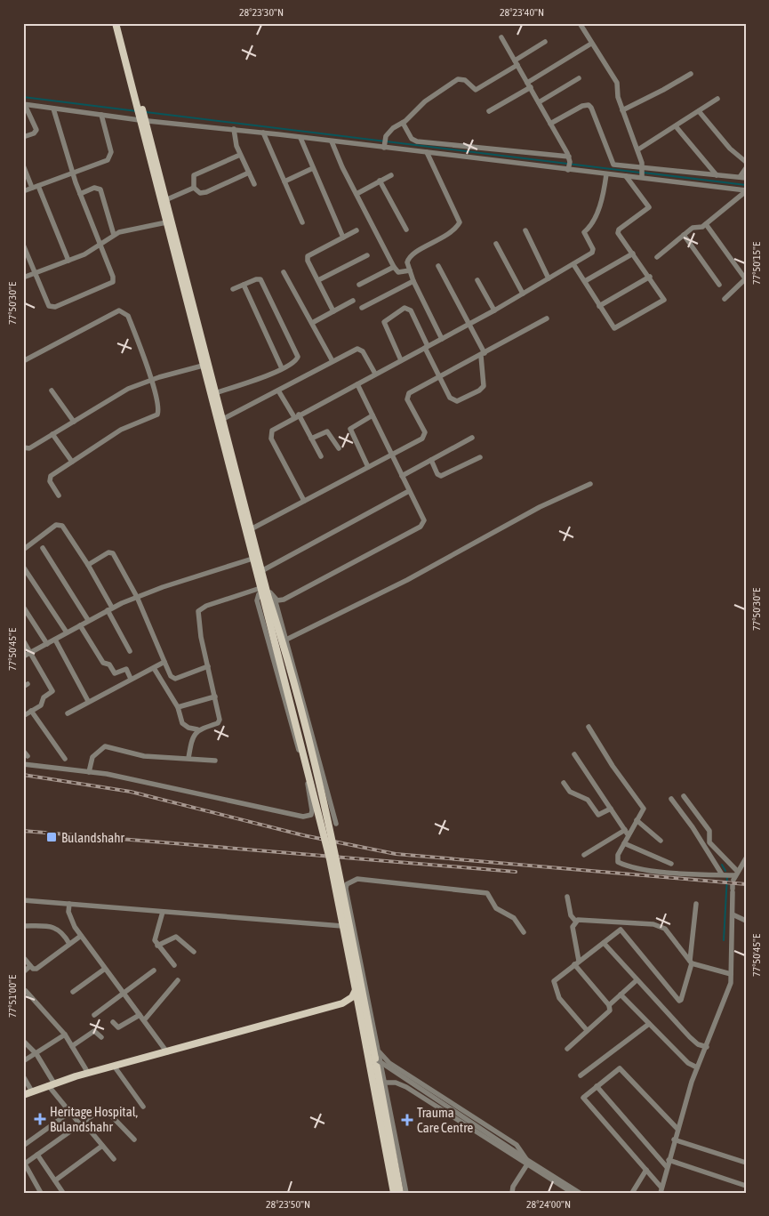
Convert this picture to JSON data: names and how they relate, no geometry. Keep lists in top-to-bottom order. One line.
{"places":{"transit":["Bulandshahr"],"health":["Heritage Hospital, Bulandshahr","Trauma Care Centre"]},"coordinates":["28°23'30\"N","28°23'40\"N","77°50'15\"E","77°50'30\"E","77°50'45\"E","77°51'00\"E","28°23'50\"N","28°24'00\"N"]}
